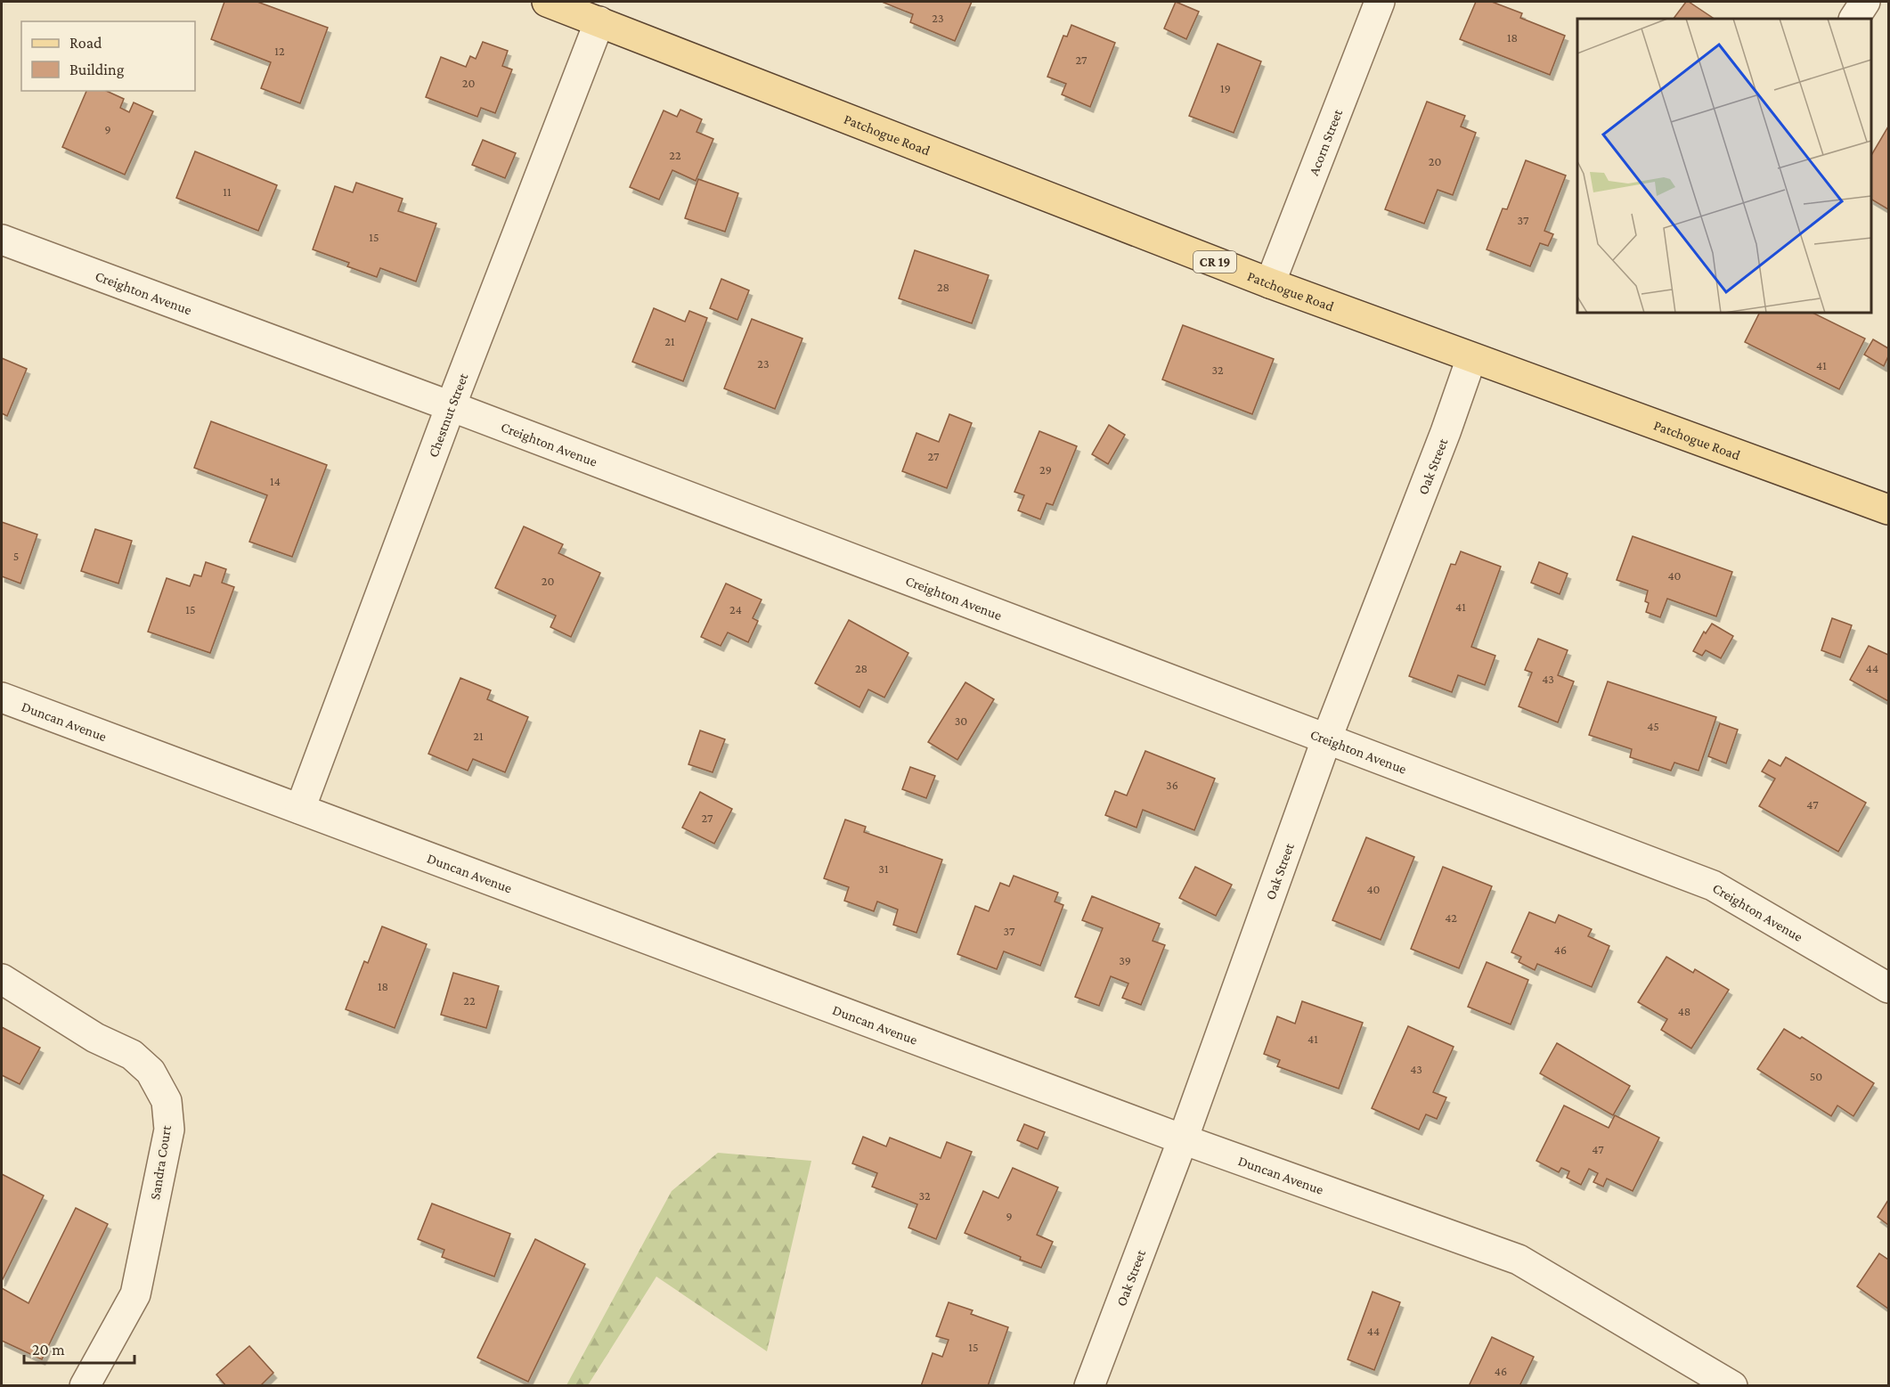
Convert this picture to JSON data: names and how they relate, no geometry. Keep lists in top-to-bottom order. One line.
{"streets":{"main road":["Patchogue Road","CR 19"],"street":["Acorn Street","Creighton Avenue","Chestnut Street","Oak Street","Duncan Avenue","Sandra Court"]},"crossings":[["Patchogue Road","Acorn Street"],["Patchogue Road","Chestnut Street"],["Patchogue Road","Oak Street"],["Creighton Avenue","Chestnut Street"],["Creighton Avenue","Oak Street"],["Chestnut Street","Duncan Avenue"],["Oak Street","Duncan Avenue"]],"house_numbers":["23","18","12","27","20","19","9","22","20","11","37","15","28","21","23","41","32","27","29","14","5","40","20","41","15","24","28","44","43","30","45","21","36","47","27","31","40","42","37","46","39","18","22","48","41","43","50","47","32","9","44","15","46"],"legend":["Road","Building"],"scale_bar":"20 m"}
